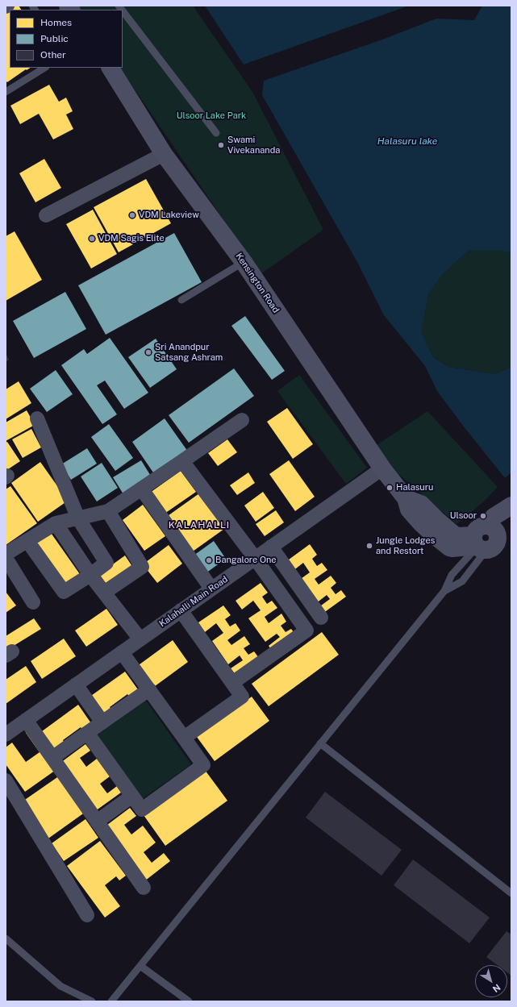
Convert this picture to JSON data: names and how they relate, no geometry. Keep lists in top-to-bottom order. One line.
{"streets":{"main road":["Kensington Road"],"street":["Kalahalli Main Road"]},"crossings":[["Kensington Road","Kalahalli Main Road"]],"districts":["KALAHALLI"],"water":["Halasuru lake"],"parks":["Ulsoor Lake Park"],"places":["Swami Vivekananda","VDM Lakeview","VDM Sagis Elite","Sri Anandpur Satsang Ashram","Halasuru","Ulsoor","Jungle Lodges and Restort","Bangalore One"],"legend":["Homes","Public","Other"],"north":"bottom right"}
